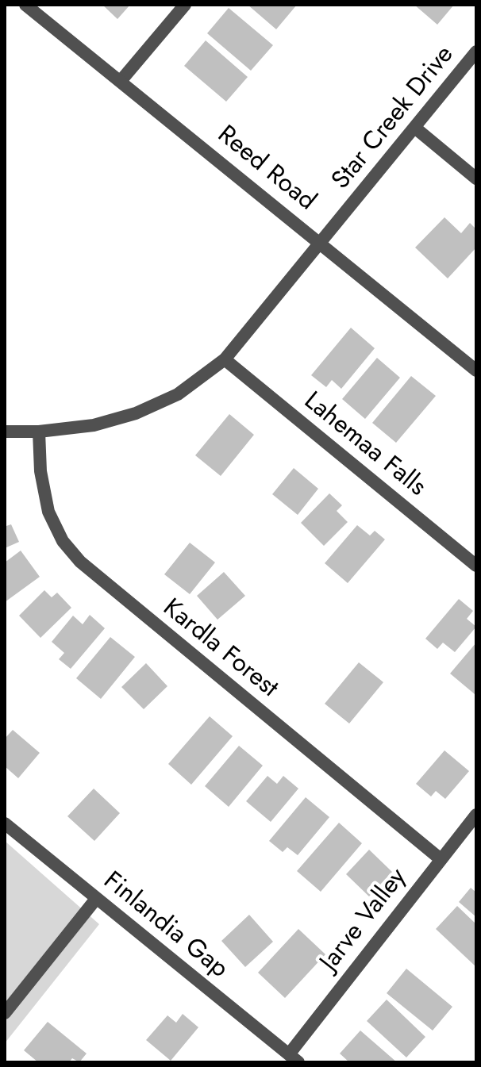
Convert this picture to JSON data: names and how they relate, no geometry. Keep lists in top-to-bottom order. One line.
{"streets":{"street":["Star Creek Drive","Reed Road","Lahemaa Falls","Kardla Forest","Jarve Valley","Finlandia Gap"]},"crossings":[["Star Creek Drive","Reed Road"],["Star Creek Drive","Lahemaa Falls"],["Star Creek Drive","Kardla Forest"],["Kardla Forest","Jarve Valley"],["Jarve Valley","Finlandia Gap"]]}
